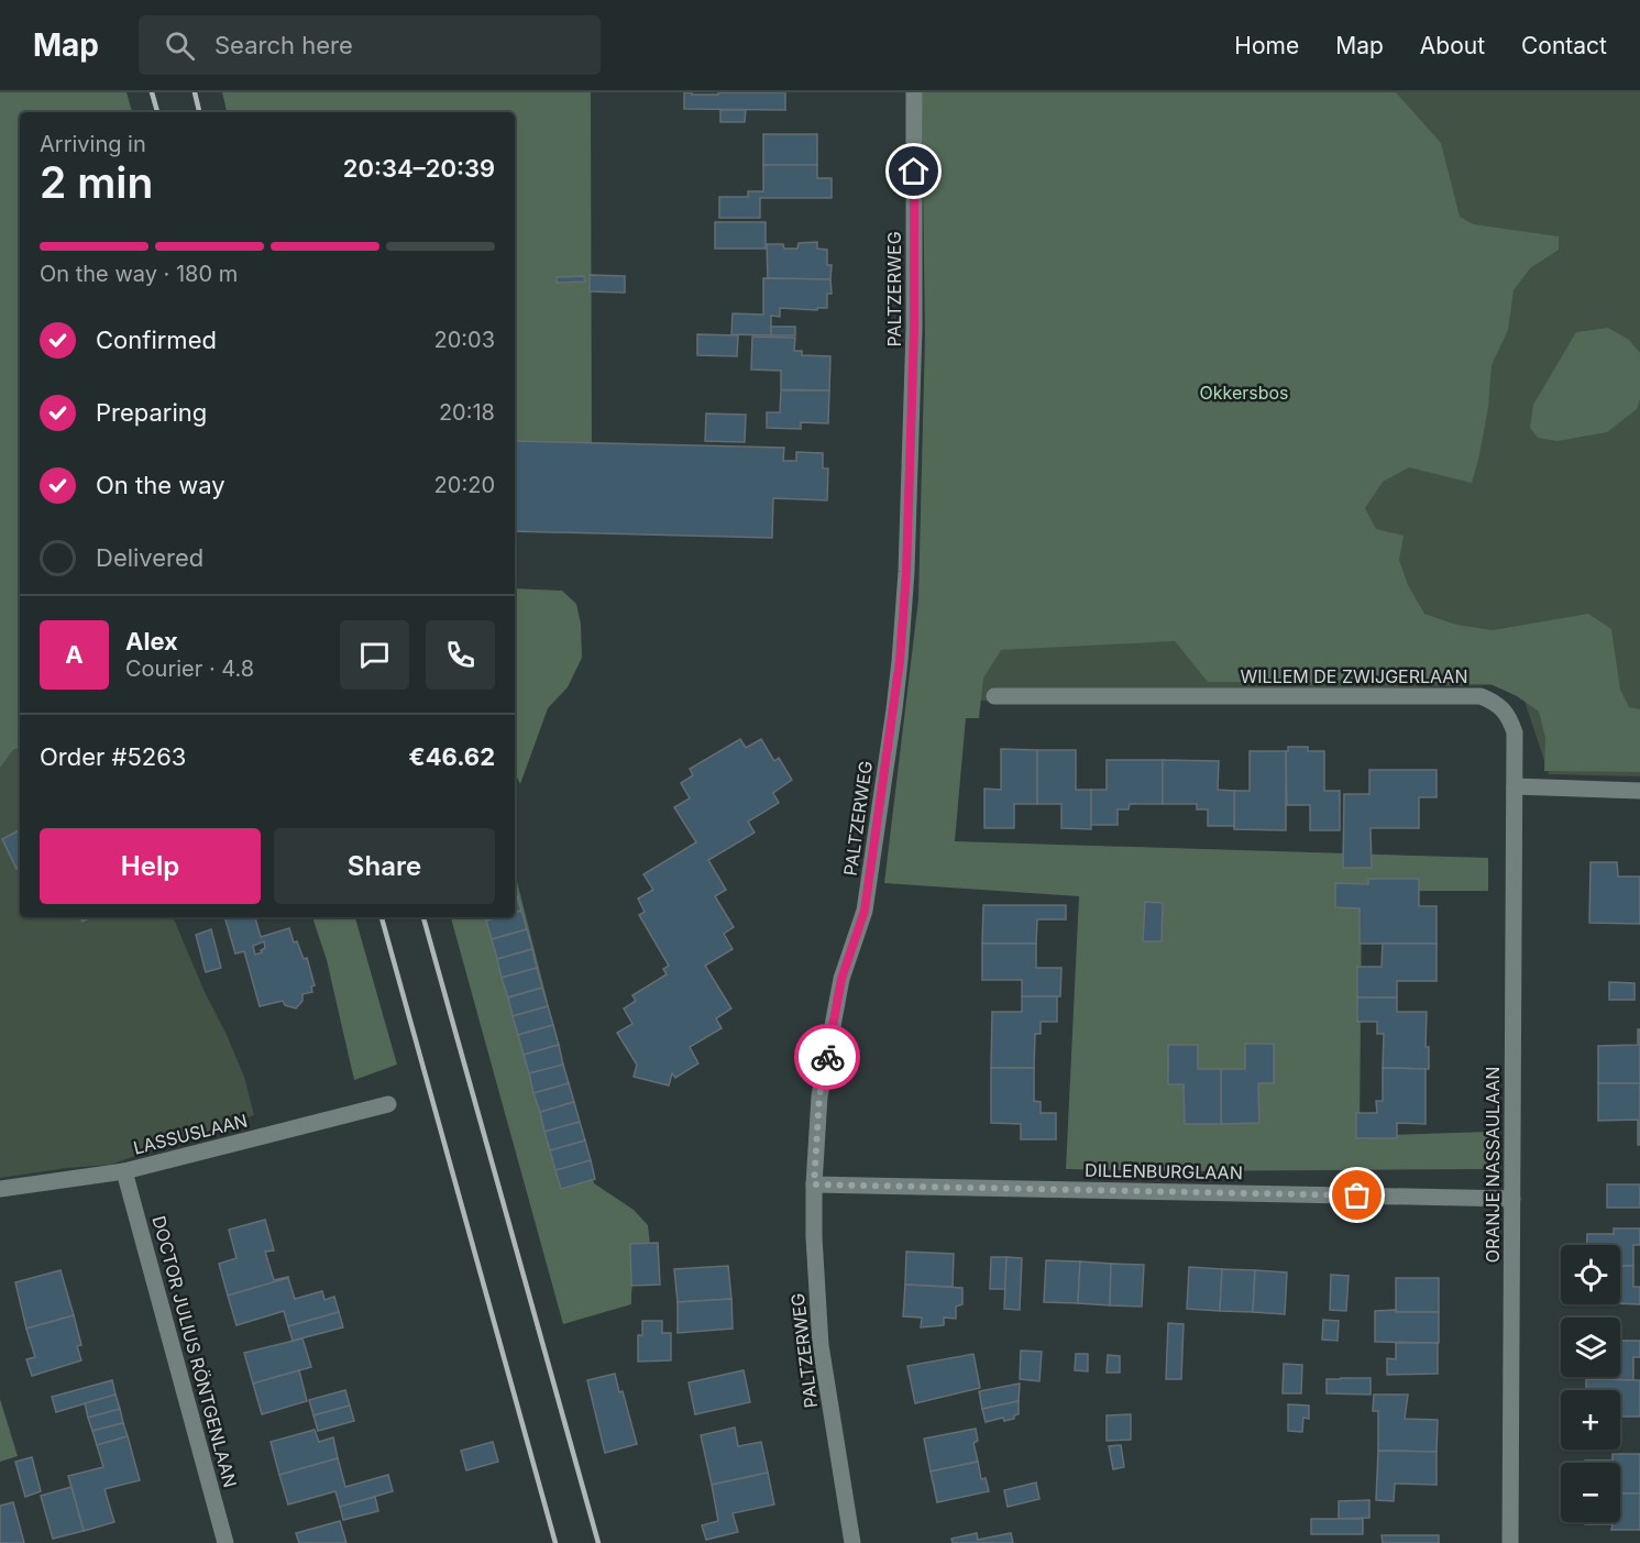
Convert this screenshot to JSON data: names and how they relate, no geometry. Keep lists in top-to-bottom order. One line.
{"streets":{"street":["PALTZERWEG","WILLEM DE ZWIJGERLAAN","LASSUSLAAN","ORANJE NASSAULAAN","DILLENBURGLAAN","DOCTOR JULIUS RÖNTGENLAAN"]},"crossings":[["PALTZERWEG","DILLENBURGLAAN"],["WILLEM DE ZWIJGERLAAN","ORANJE NASSAULAAN"],["LASSUSLAAN","DOCTOR JULIUS RÖNTGENLAAN"],["ORANJE NASSAULAAN","DILLENBURGLAAN"]],"parks":["Okkersbos"],"page":{"header":"Map","search":"Search here","nav":["Home","Map","About","Contact"],"heading":["2 min","Arriving in","20:34–20:39"],"panel":["Alex","Courier · 4.8","Order #5263","€46.62"],"bar":"On the way · 180 m","list":[["Confirmed","20:03"],["Preparing","20:18"],["On the way","20:20"],"Delivered"],"round":"A","buttons":["Help","Share"],"map_buttons":["+","−"]}}
